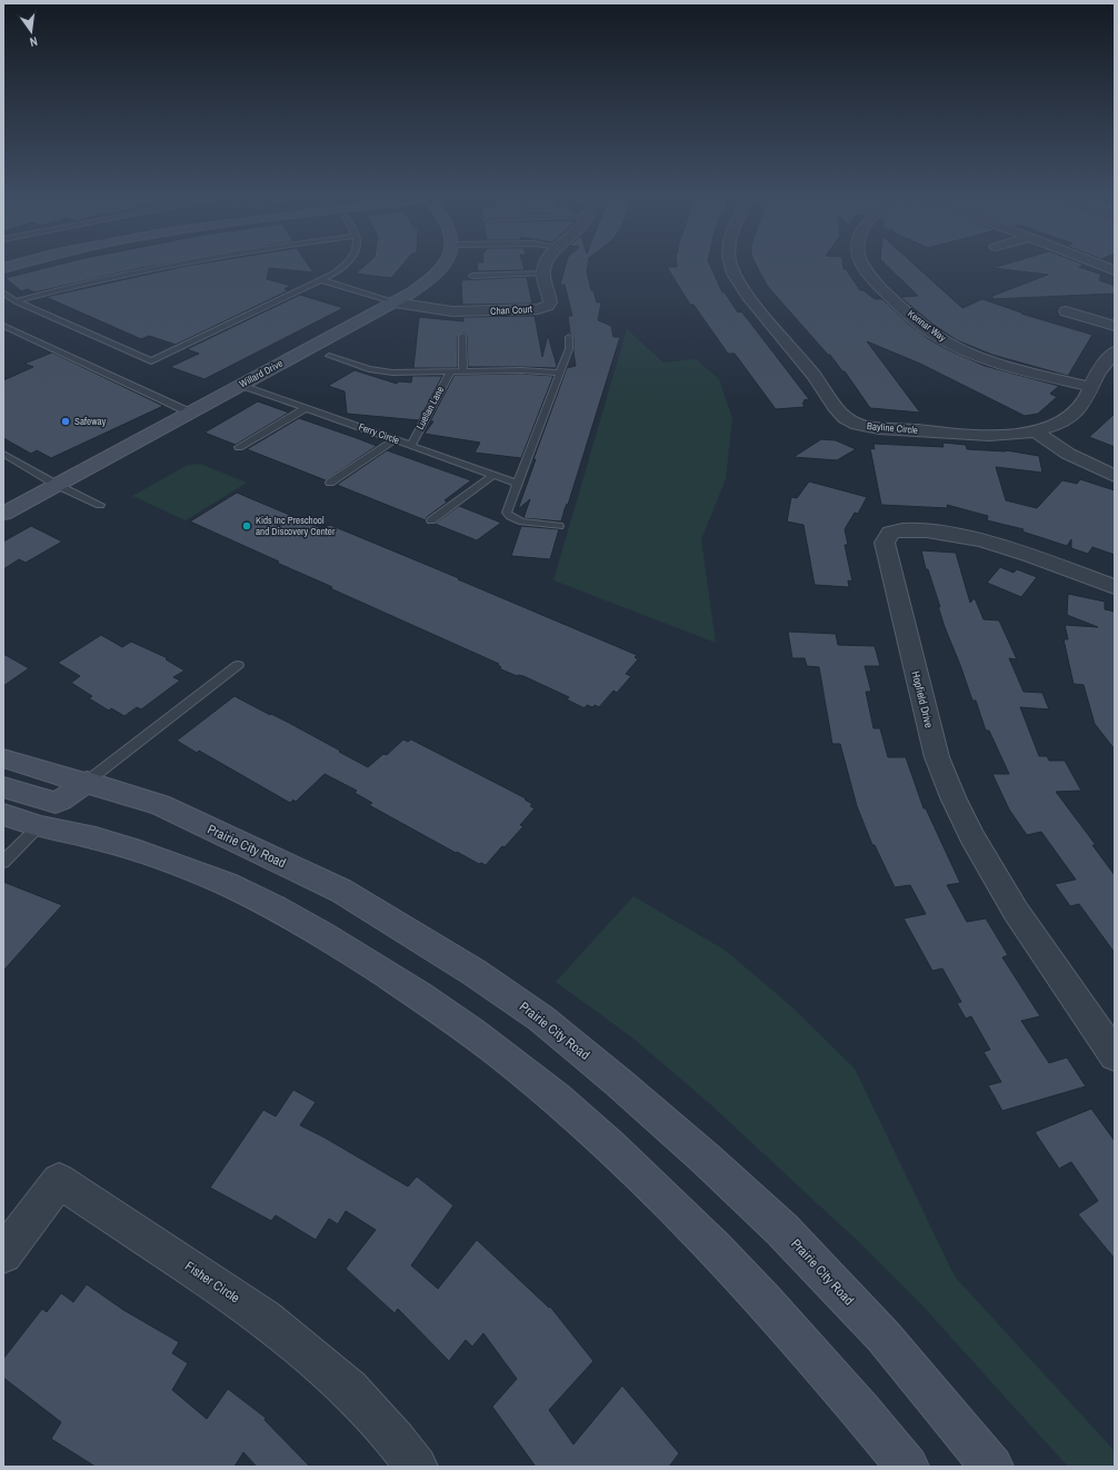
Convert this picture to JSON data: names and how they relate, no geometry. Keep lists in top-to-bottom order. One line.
{"streets":{"main road":["Willard Drive","Prairie City Road"],"street":["Chan Court","Kennar Way","Bayline Circle","Hopfield Drive","Fisher Circle"],"lane":["Luellan Lane","Ferry Circle"]},"crossings":[["Chan Court","Willard Drive"],["Kennar Way","Bayline Circle"],["Willard Drive","Ferry Circle"],["Luellan Lane","Ferry Circle"]],"places":["Safeway","Kids Inc Preschool and Discovery Center"],"north":"bottom"}
